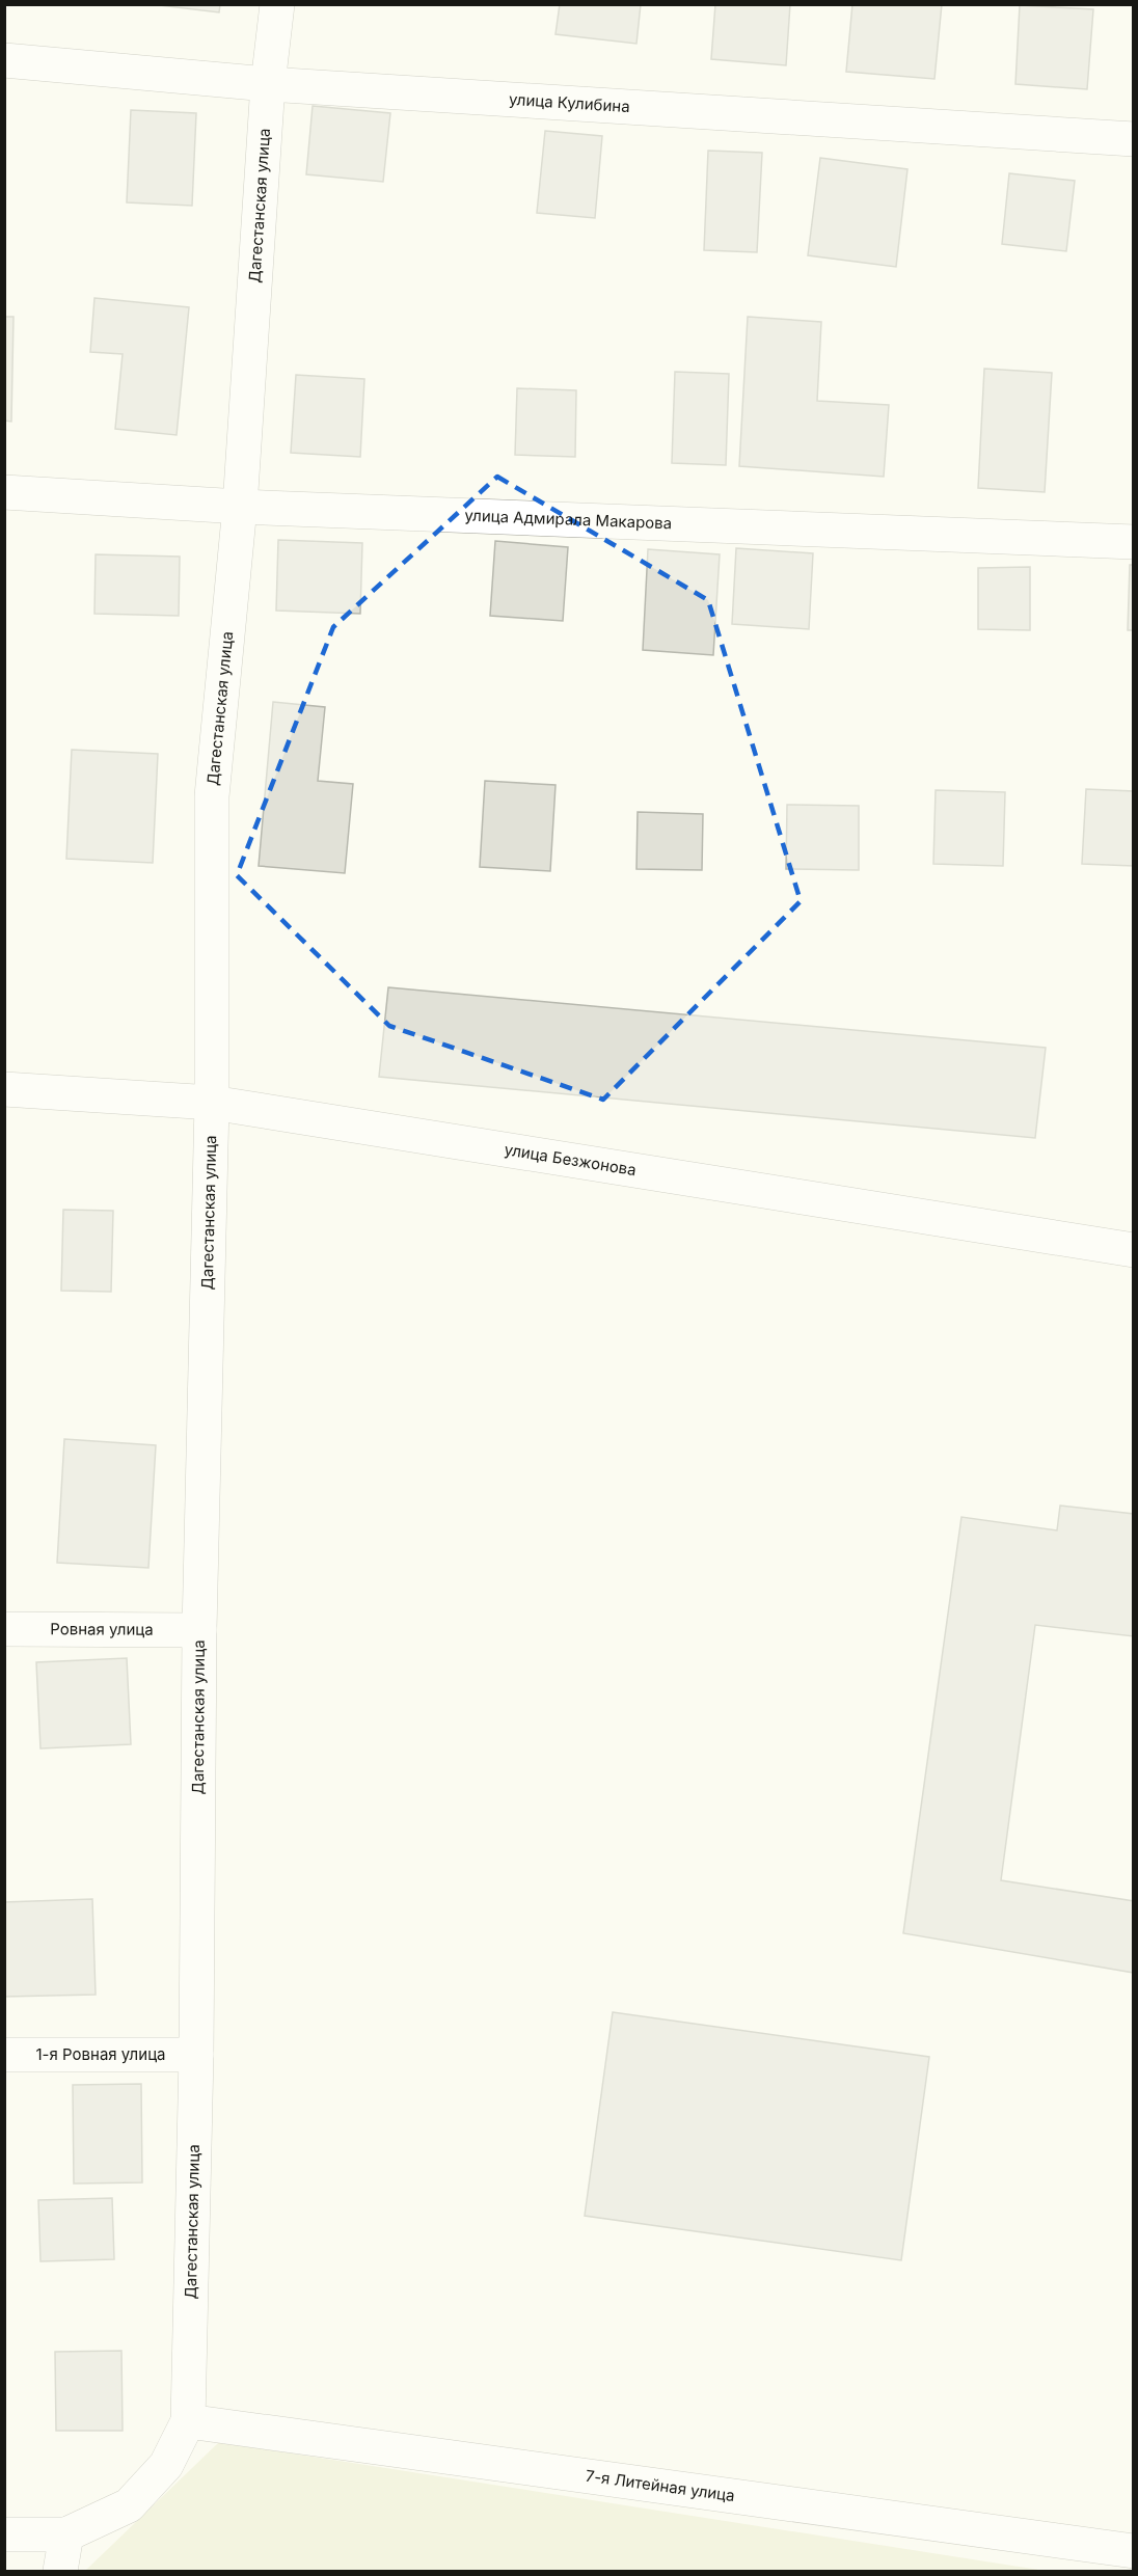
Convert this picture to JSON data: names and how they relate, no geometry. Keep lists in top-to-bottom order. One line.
{"streets":{"street":["улица Кулибина","Дагестанская улица","улица Адмирала Макарова","улица Безжонова","Ровная улица","1-я Ровная улица","7-я Литейная улица"]},"crossings":[["улица Кулибина","Дагестанская улица"],["Дагестанская улица","улица Адмирала Макарова"],["Дагестанская улица","улица Безжонова"],["Дагестанская улица","Ровная улица"],["Дагестанская улица","1-я Ровная улица"],["Дагестанская улица","7-я Литейная улица"]]}
